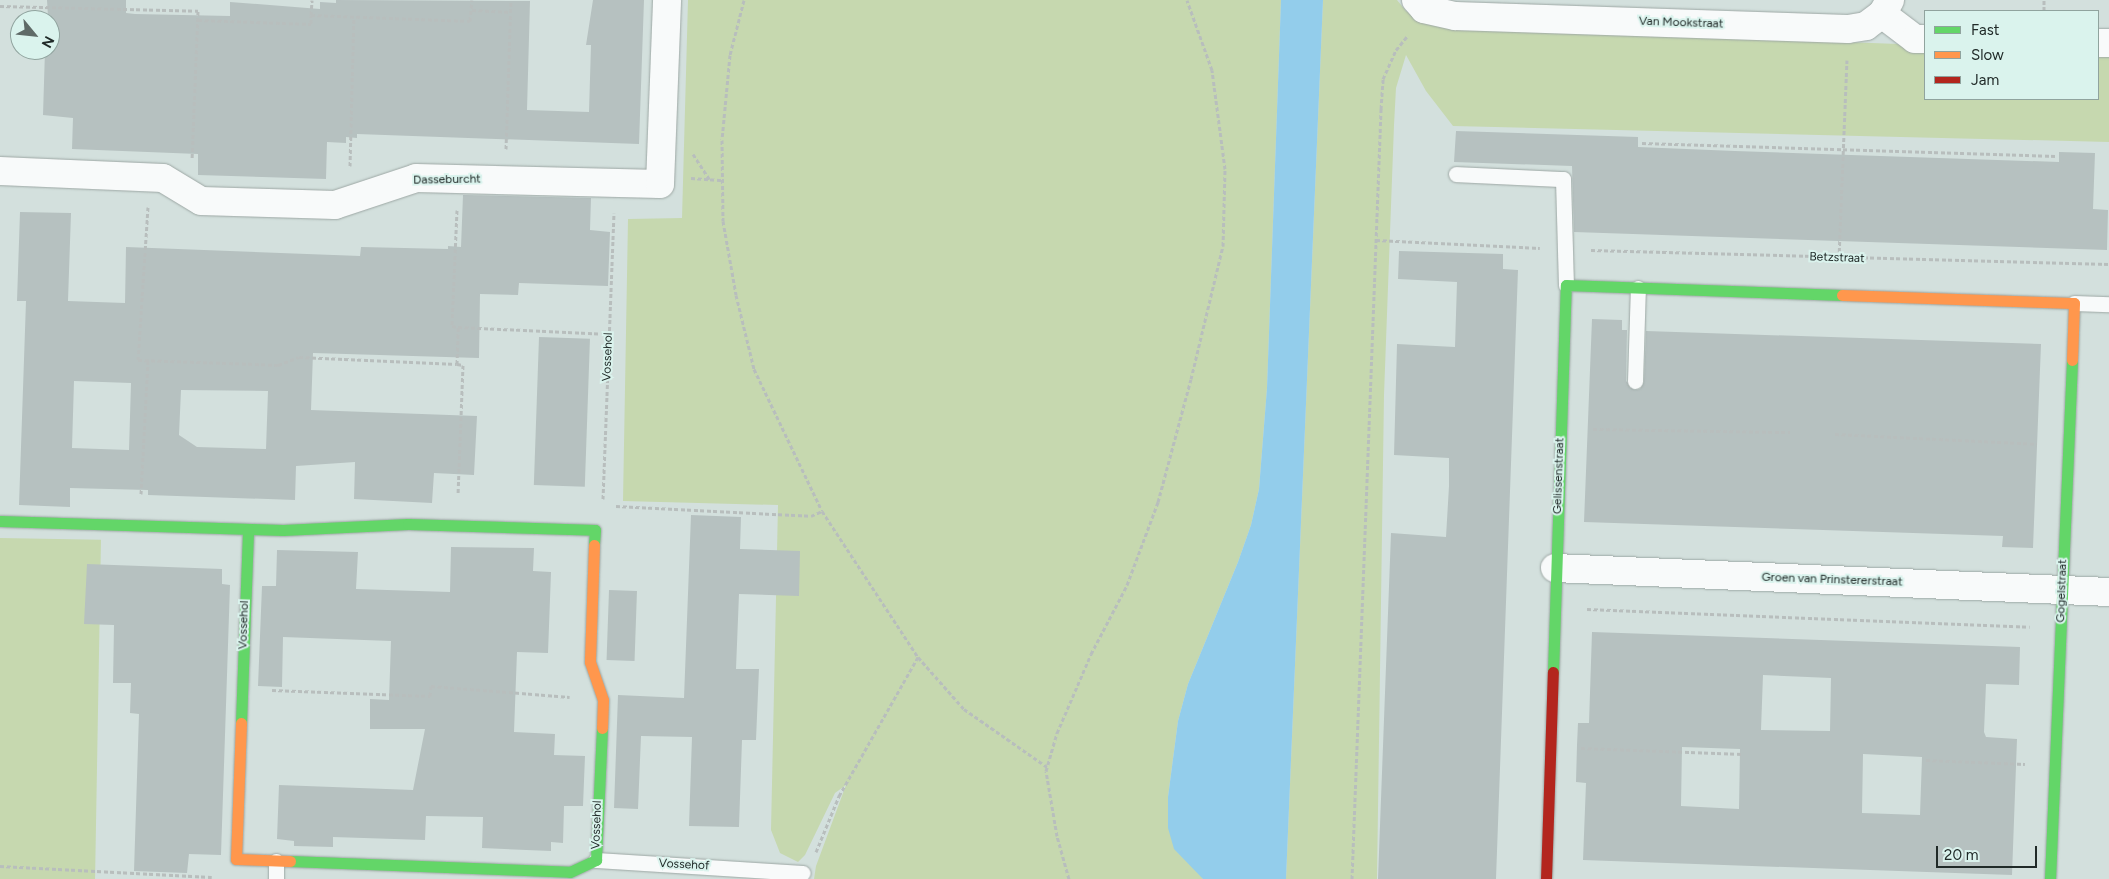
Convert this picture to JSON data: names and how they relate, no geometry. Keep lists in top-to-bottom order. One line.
{"streets":{"street":["Van Mookstraat","Dasseburcht","Vossehol","Gelissenstraat","Groen van Prinstererstraat","Gogelstraat"],"lane":["Vossehof"],"path":["Betzstraat"]},"crossings":[["Dasseburcht","Vossehol"],["Betzstraat","Gelissenstraat"],["Vossehol","Vossehof"],["Gelissenstraat","Groen van Prinstererstraat"],["Groen van Prinstererstraat","Gogelstraat"]],"legend":["Fast","Slow","Jam"],"scale_bar":"20 m","north":"bottom right"}
